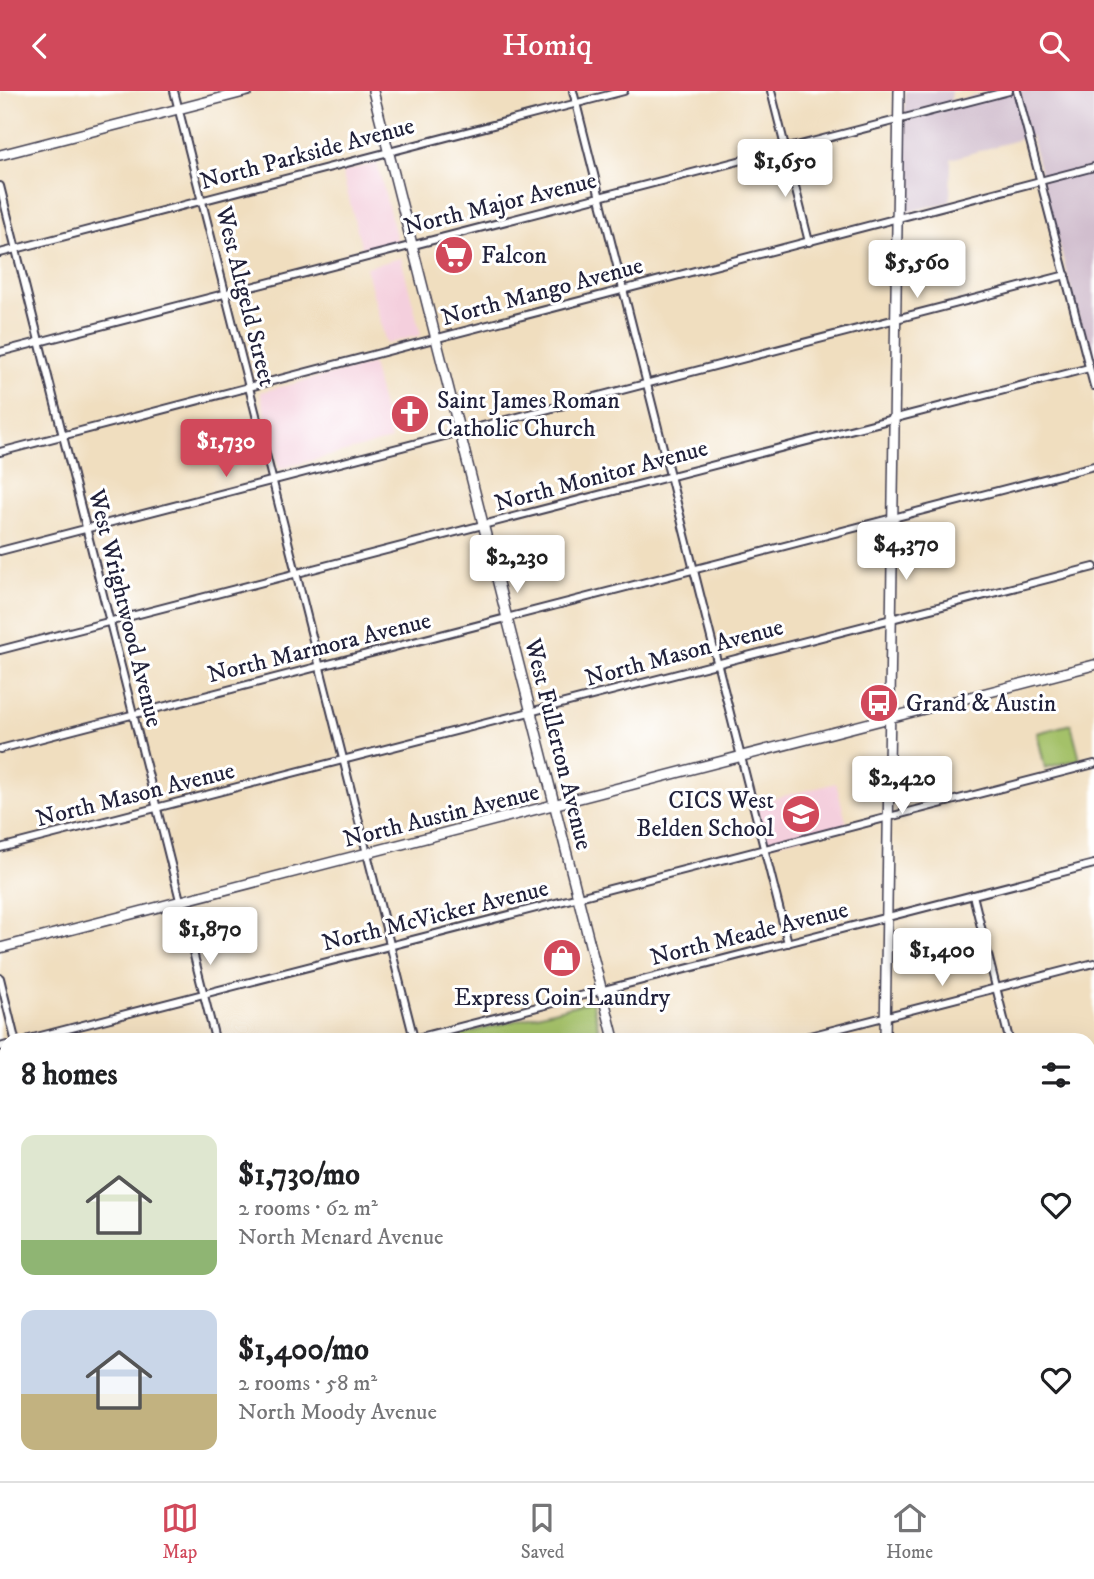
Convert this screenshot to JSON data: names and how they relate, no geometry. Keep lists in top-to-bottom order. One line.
{"streets":{"main road":["West Fullerton Avenue","North Austin Avenue"],"street":["North Parkside Avenue","North Major Avenue","North Mango Avenue","West Altgeld Street","North Monitor Avenue","West Wrightwood Avenue","North Marmora Avenue","North Mason Avenue","North McVicker Avenue","North Meade Avenue"]},"crossings":[["North Parkside Avenue","West Altgeld Street"],["North Parkside Avenue","West Wrightwood Avenue"],["North Parkside Avenue","West Fullerton Avenue"],["North Major Avenue","West Altgeld Street"],["North Major Avenue","West Wrightwood Avenue"],["North Major Avenue","West Fullerton Avenue"],["North Mango Avenue","West Altgeld Street"],["North Mango Avenue","West Wrightwood Avenue"],["North Mango Avenue","West Fullerton Avenue"],["West Altgeld Street","North Monitor Avenue"],["West Altgeld Street","North Marmora Avenue"],["West Altgeld Street","North Mason Avenue"],["West Altgeld Street","North Austin Avenue"],["West Altgeld Street","North McVicker Avenue"],["North Monitor Avenue","West Wrightwood Avenue"],["North Monitor Avenue","West Fullerton Avenue"],["West Wrightwood Avenue","North Marmora Avenue"],["West Wrightwood Avenue","North Mason Avenue"],["West Wrightwood Avenue","North Austin Avenue"],["West Wrightwood Avenue","North McVicker Avenue"],["North Marmora Avenue","West Fullerton Avenue"],["North Mason Avenue","West Fullerton Avenue"],["West Fullerton Avenue","North Austin Avenue"],["West Fullerton Avenue","North McVicker Avenue"],["West Fullerton Avenue","North Meade Avenue"]],"places":{"supermarket":["Falcon"],"church":["Saint James Roman Catholic Church"],"bus stop":["Grand & Austin"],"school or university":["CICS West Belden School"],"shop":["Express Coin Laundry"]},"page":{"header":"Homiq","price":["$1,650","$5,560","$1,730","$4,370","$2,230","$2,420","$1,870","$1,400"],"heading":"8 homes","list":[{"name":"$1,730/mo","note":"2 rooms · 62 m² · North Menard Avenue"},{"name":"$1,400/mo","note":"2 rooms · 58 m² · North Moody Avenue"}],"tabs":["Map","Saved","Home"]}}
